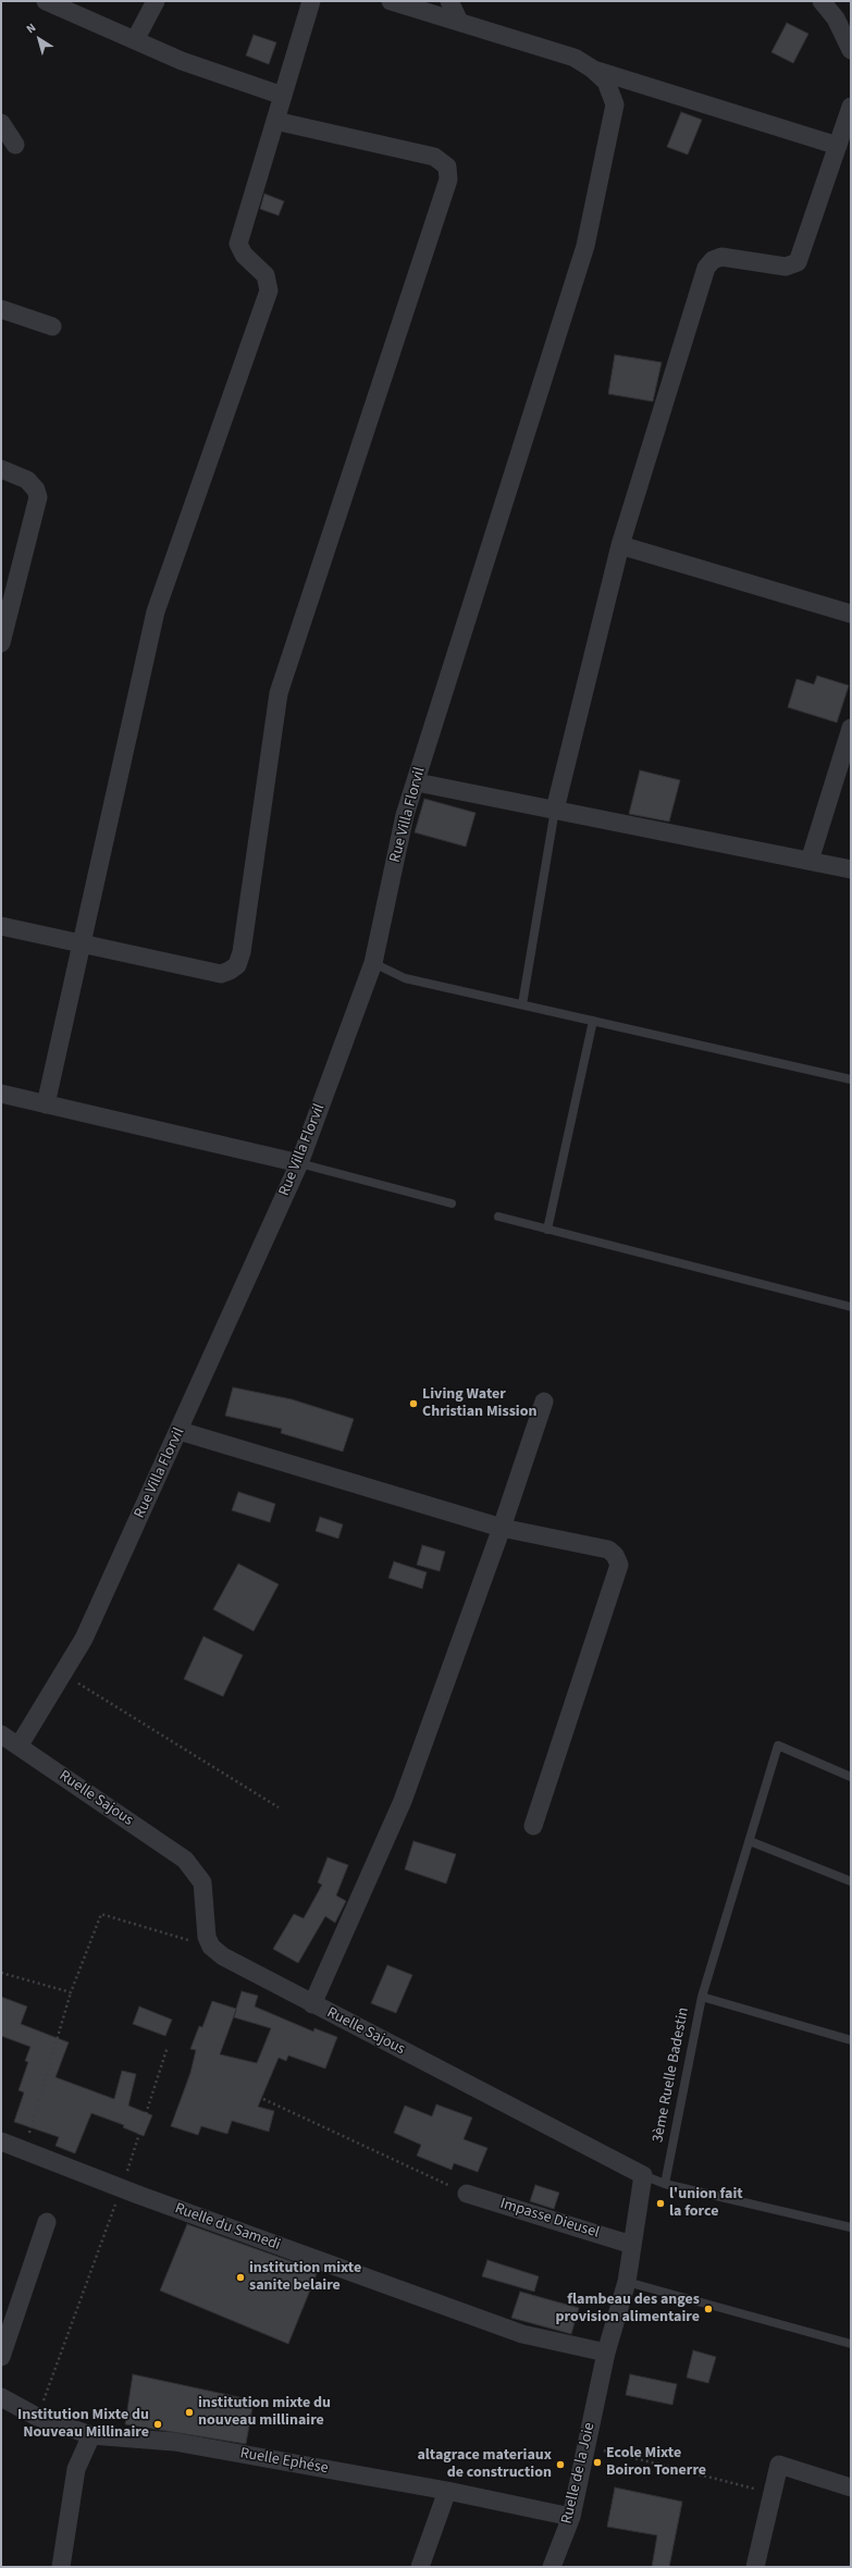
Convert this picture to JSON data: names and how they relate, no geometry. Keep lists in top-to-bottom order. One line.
{"streets":{"street":["Rue Villa Florvil","Ruelle Sajous","Impasse Dieusel","Ruelle du Samedi","Ruelle Ephése","Ruelle de la Joie"],"lane":["3ème Ruelle Badestin"]},"crossings":[["Rue Villa Florvil","Ruelle Sajous"],["Ruelle du Samedi","Ruelle de la Joie"],["Ruelle Ephése","Ruelle de la Joie"]],"places":["Living Water Christian Mission","l'union fait la force","institution mixte sanite belaire","flambeau des anges provision alimentaire","institution mixte du nouveau millinaire","Institution Mixte du Nouveau Millinaire","Ecole Mixte Boiron Tonerre","altagrace materiaux de construction"],"north":"top left"}
